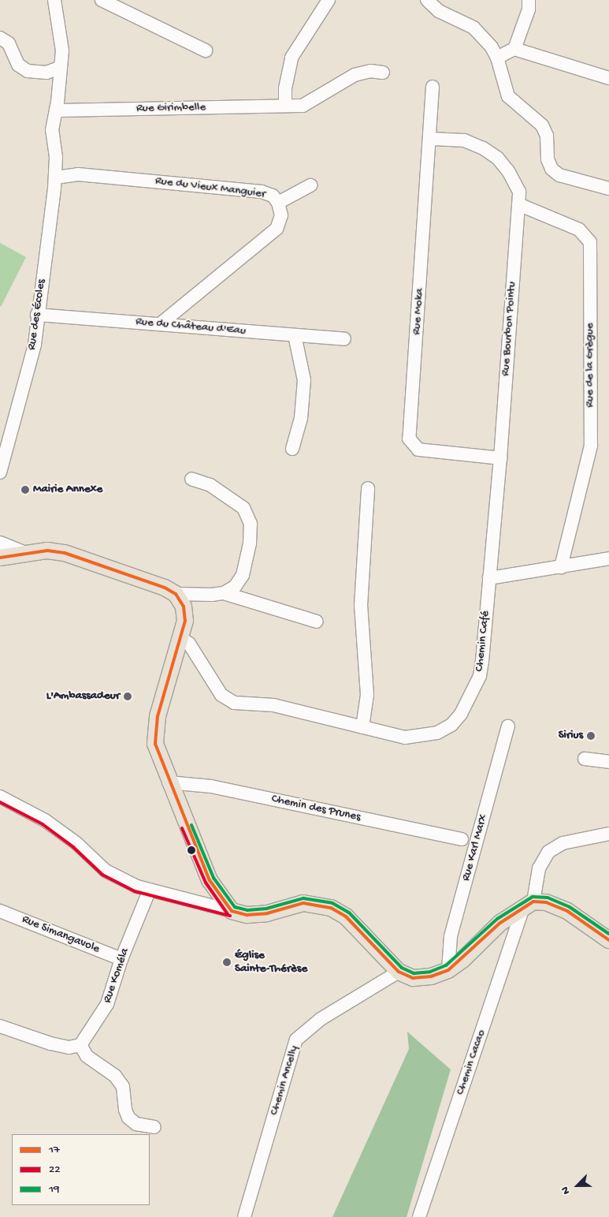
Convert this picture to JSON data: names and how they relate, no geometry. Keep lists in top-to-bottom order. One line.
{"streets":{"street":["Rue Girimbelle","Rue du Vieux Manguier","Rue Moka","Rue des Écoles","Rue du Château d'Eau","Rue Bourbon Pointu","Rue de la Grègue","Chemin Café","Chemin des Prunes","Rue Karl Marx","Rue Simangavole","Rue Koméla","Chemin Cacao","Chemin Ancelly"]},"crossings":[["Rue Girimbelle","Rue des Écoles"],["Rue du Vieux Manguier","Rue des Écoles"],["Rue du Vieux Manguier","Rue du Château d'Eau"],["Rue Moka","Rue Bourbon Pointu"],["Rue des Écoles","Rue du Château d'Eau"],["Rue Bourbon Pointu","Rue de la Grègue"],["Rue Bourbon Pointu","Chemin Café"],["Rue Simangavole","Rue Koméla"]],"places":["Mairie Annexe","L'Ambassadeur","Sirius","Église Sainte-Thérèse"],"lines":["transit line 17","transit line 22","transit line 19"],"legend":["17","22","19"],"north":"bottom left"}
